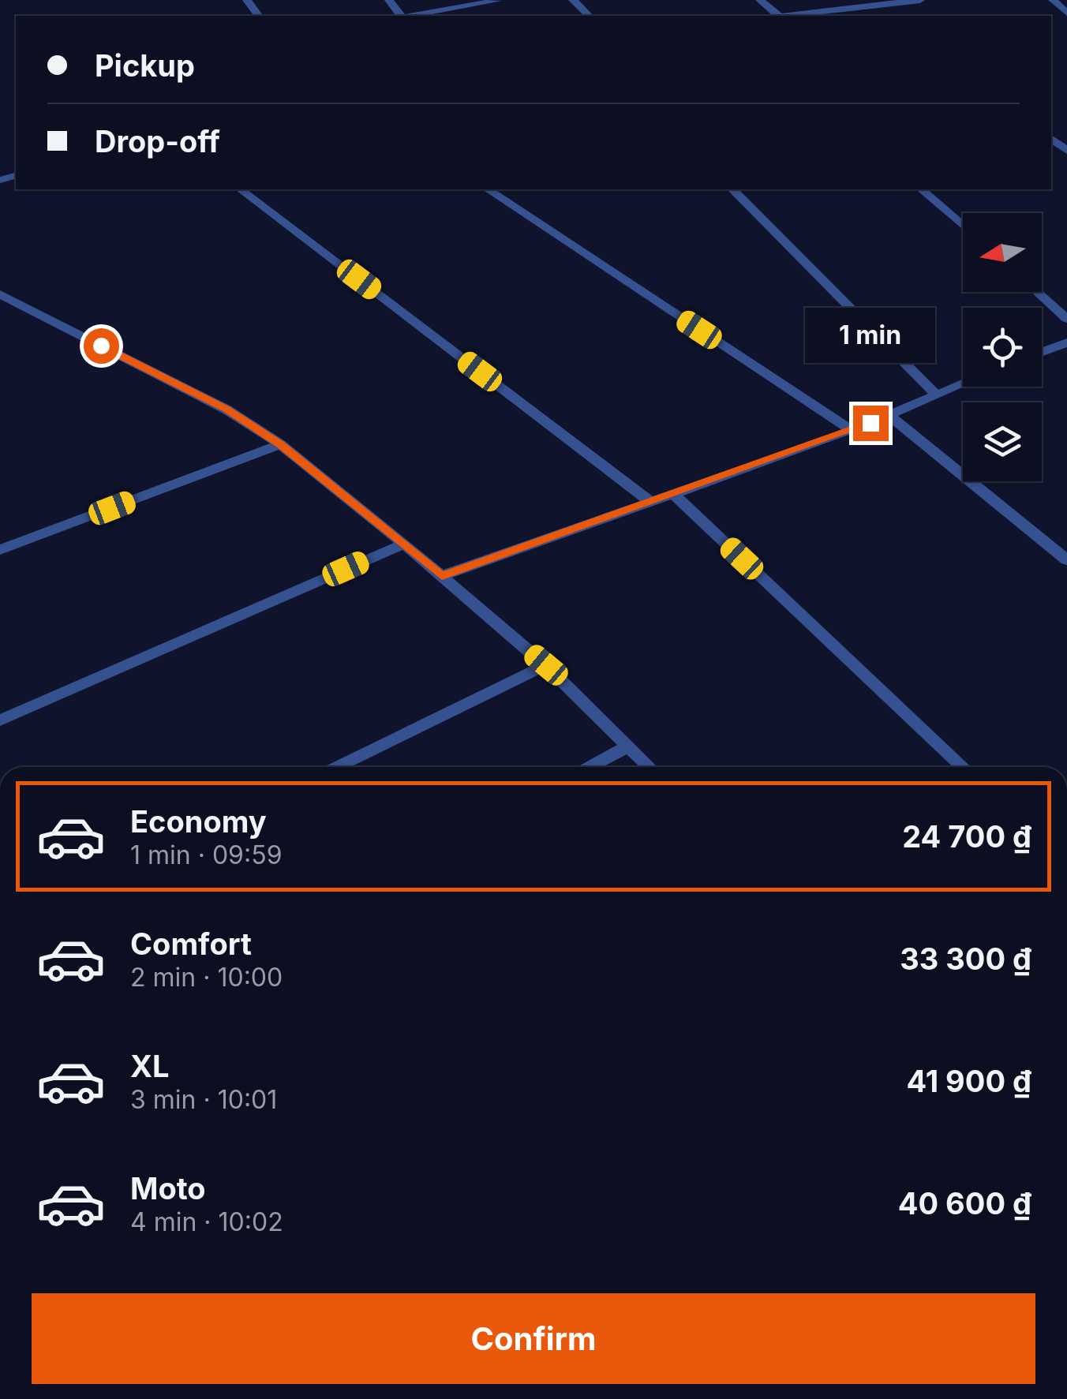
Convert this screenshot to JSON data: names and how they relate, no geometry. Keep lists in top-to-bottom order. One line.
{"north":"left","page":{"banner":["Pickup","Drop-off"],"bubble":"1 min","list":[{"name":"Economy","note":"1 min · 09:59","value":"24 700 ₫"},{"name":"Comfort","note":"2 min · 10:00","value":"33 300 ₫"},{"name":"XL","note":"3 min · 10:01","value":"41 900 ₫"},{"name":"Moto","note":"4 min · 10:02","value":"40 600 ₫"}],"buttons":"Confirm"}}
